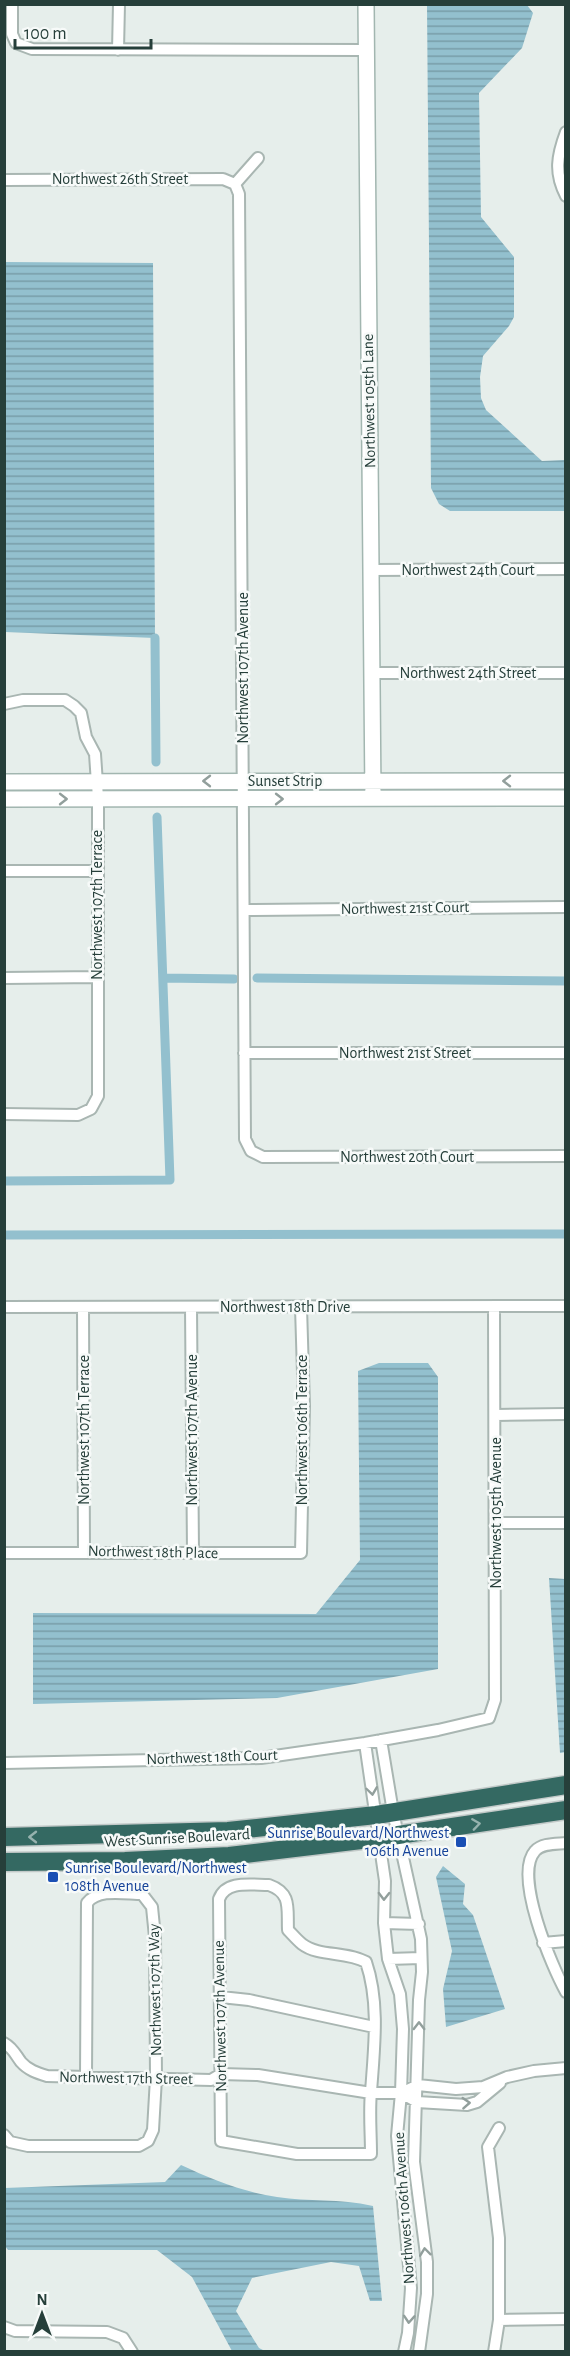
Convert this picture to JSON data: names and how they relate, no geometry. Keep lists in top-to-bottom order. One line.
{"streets":{"highway":["West Sunrise Boulevard"],"street":["Northwest 26th Street","Northwest 105th Lane","Northwest 24th Court","Northwest 107th Avenue","Northwest 24th Street","Sunset Strip","Northwest 107th Terrace","Northwest 21st Court","Northwest 21st Street","Northwest 20th Court","Northwest 18th Drive","Northwest 106th Terrace","Northwest 105th Avenue","Northwest 18th Place","Northwest 18th Court","Northwest 107th Way","Northwest 17th Street","Northwest 106th Avenue"]},"crossings":[["Northwest 26th Street","Northwest 107th Avenue"],["Northwest 105th Lane","Northwest 24th Court"],["Northwest 105th Lane","Northwest 24th Street"],["Northwest 105th Lane","Sunset Strip"],["Northwest 107th Avenue","Sunset Strip"],["Northwest 107th Avenue","Northwest 21st Court"],["Northwest 107th Avenue","Northwest 21st Street"],["Northwest 107th Avenue","Northwest 20th Court"],["Northwest 107th Avenue","Northwest 18th Drive"],["Northwest 107th Avenue","Northwest 18th Place"],["Northwest 107th Avenue","Northwest 17th Street"],["Sunset Strip","Northwest 107th Terrace"],["Northwest 107th Terrace","Northwest 18th Drive"],["Northwest 107th Terrace","Northwest 18th Place"],["Northwest 18th Drive","Northwest 106th Terrace"],["Northwest 18th Drive","Northwest 105th Avenue"],["Northwest 106th Terrace","Northwest 18th Place"],["Northwest 105th Avenue","Northwest 18th Court"],["Northwest 18th Court","Northwest 106th Avenue"],["West Sunrise Boulevard","Northwest 106th Avenue"],["Northwest 107th Way","Northwest 17th Street"],["Northwest 17th Street","Northwest 106th Avenue"]],"places":{"transit":["Sunrise Boulevard/Northwest 106th Avenue","Sunrise Boulevard/Northwest 108th Avenue"]},"scale_bar":"100 m","north":"top"}
